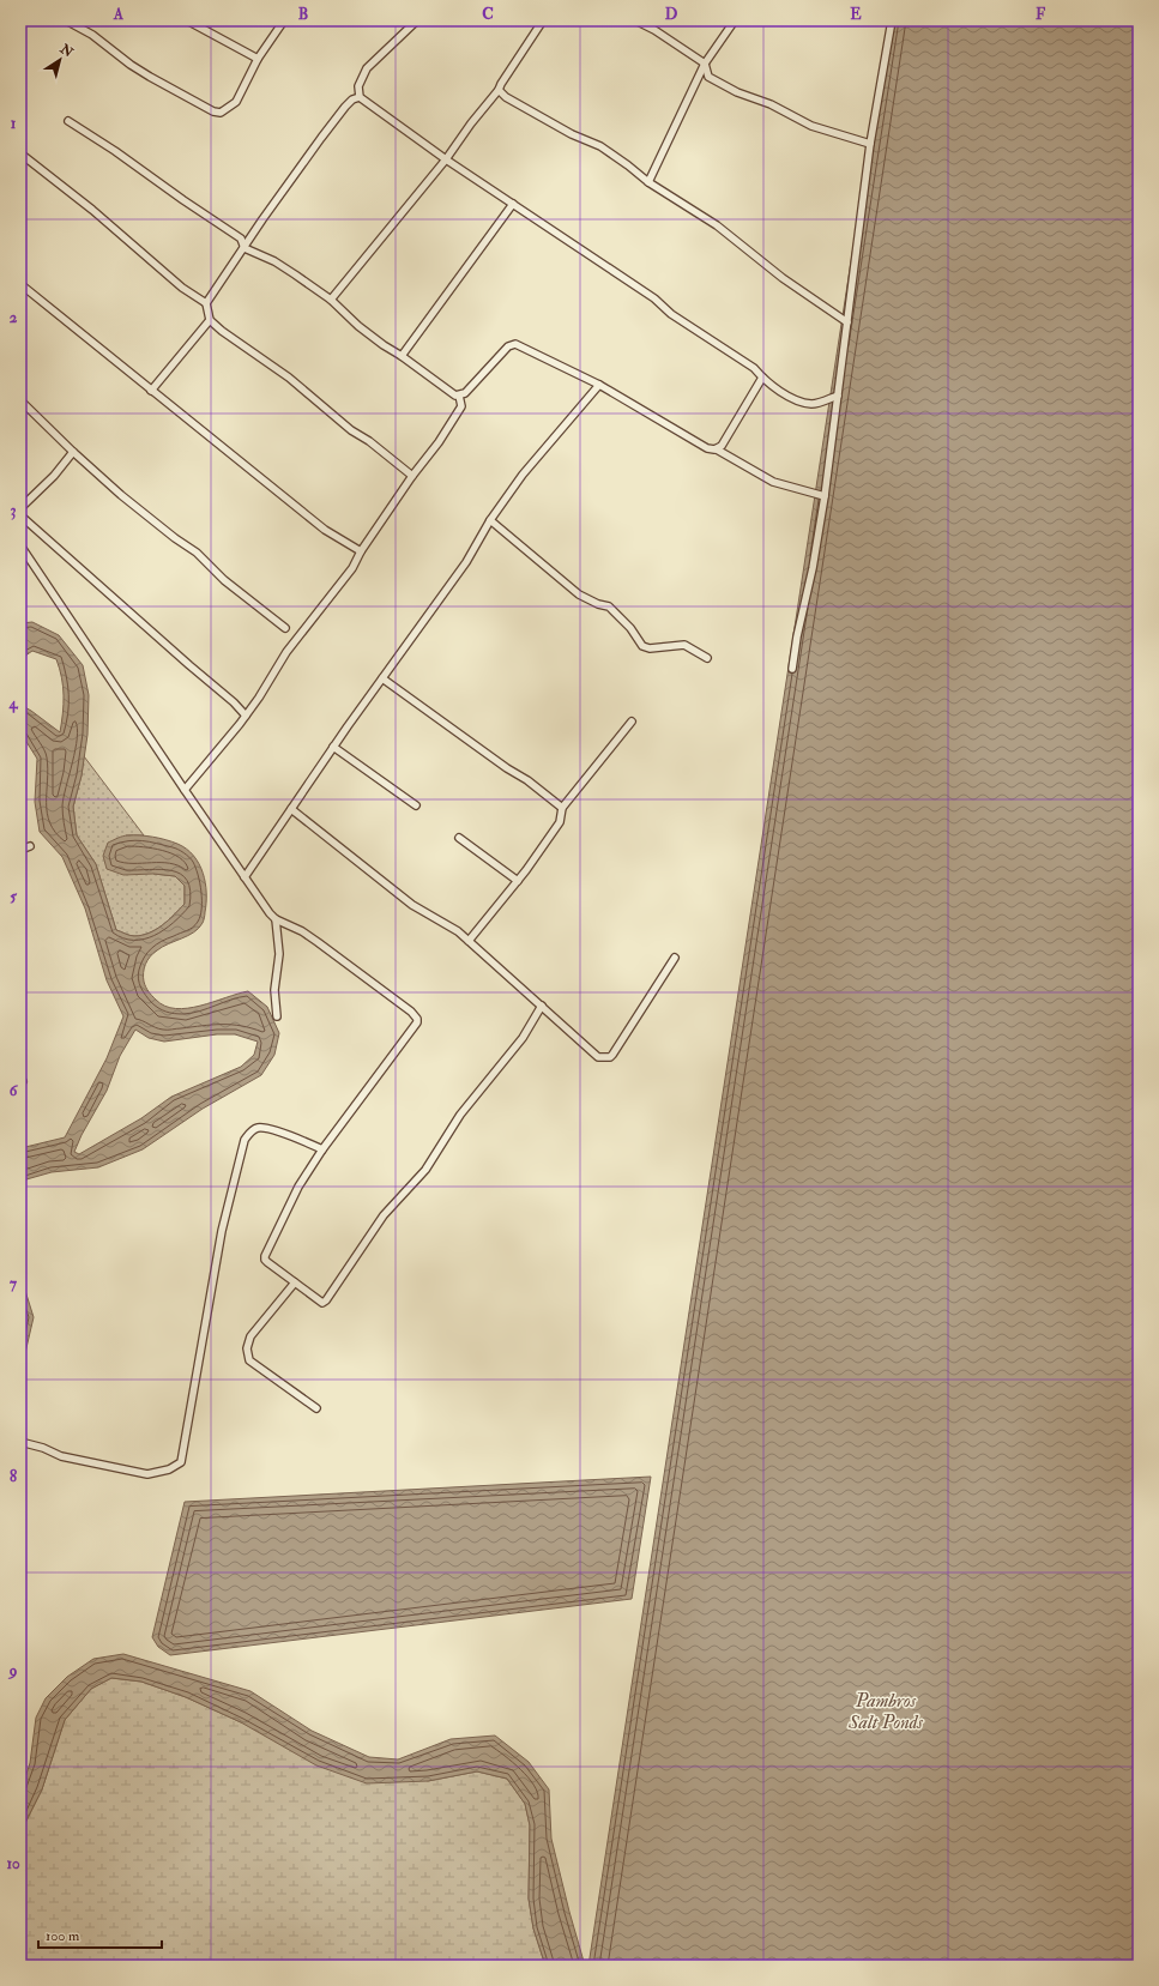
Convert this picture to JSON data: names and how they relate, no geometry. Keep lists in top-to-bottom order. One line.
{"water":["Pambros Salt Ponds"],"scale_bar":"100 m","north":"top right","grid":{"columns":["A","B","C","D","E","F"],"rows":["1","2","3","4","5","6","7","8","9","10"]}}
